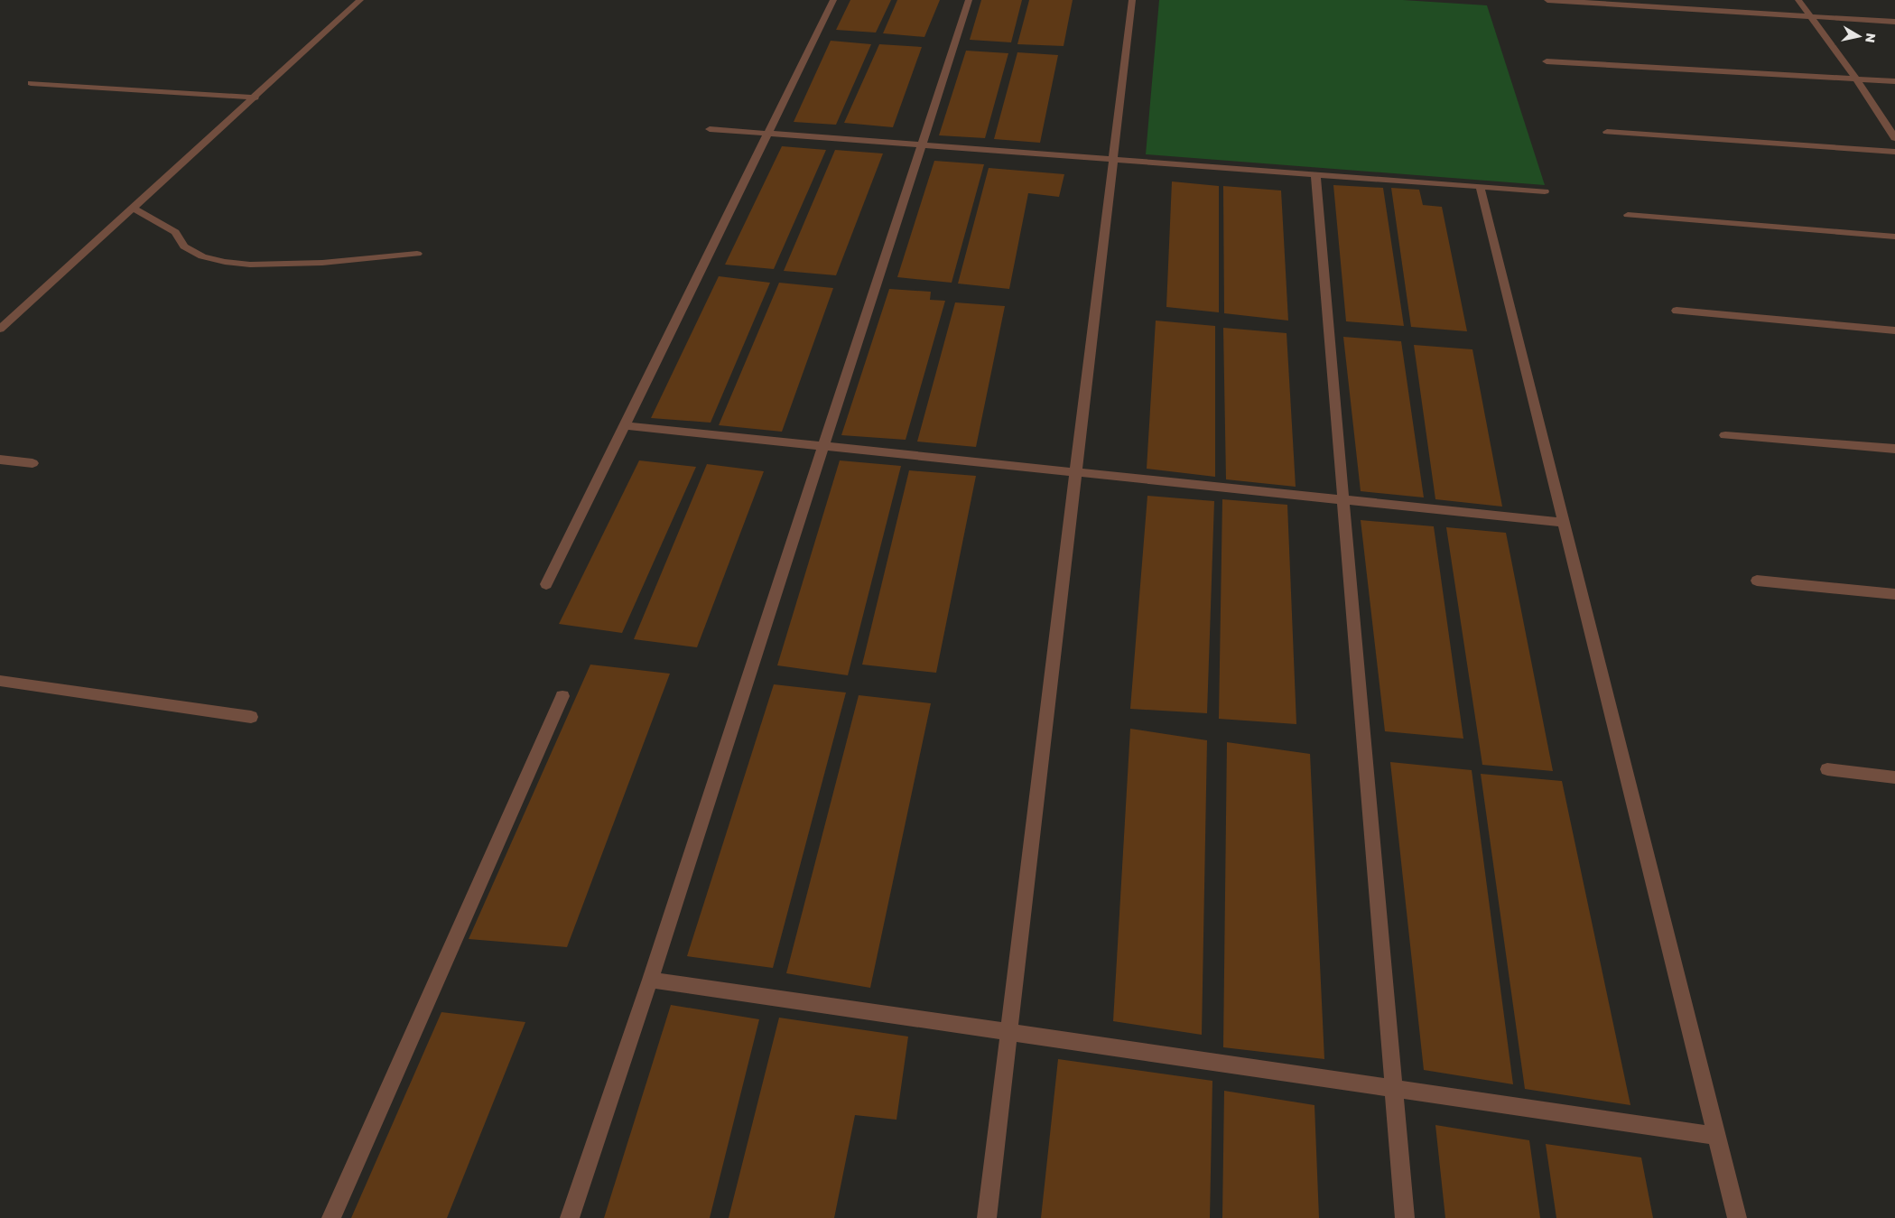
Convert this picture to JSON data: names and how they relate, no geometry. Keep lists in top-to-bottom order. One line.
{"north":"right"}
